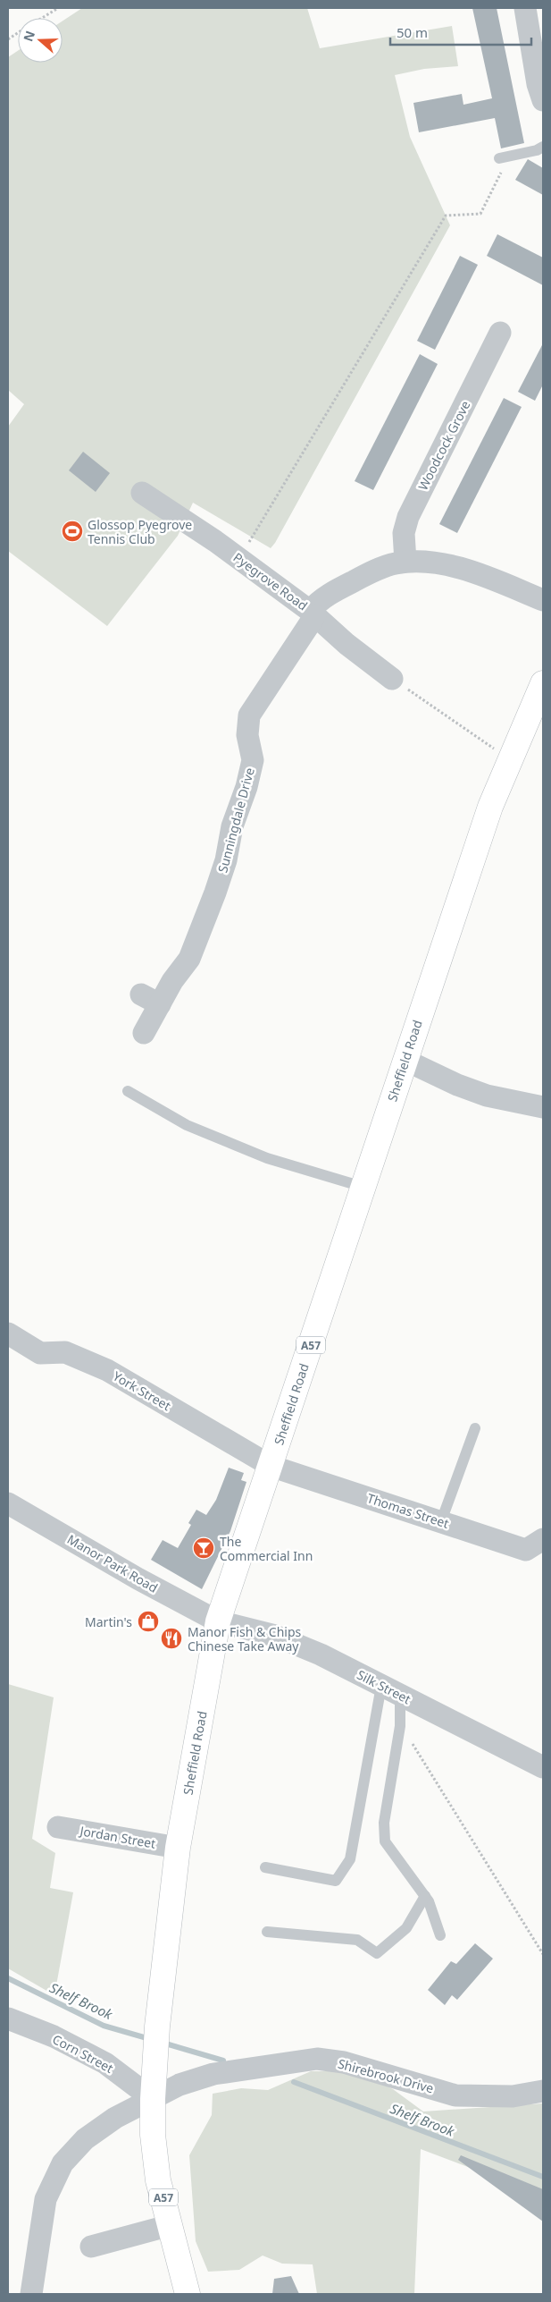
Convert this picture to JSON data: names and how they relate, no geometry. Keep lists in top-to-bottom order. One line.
{"streets":{"main road":["Sheffield Road","A57"],"street":["Woodcock Grove","Pyegrove Road","Sunningdale Drive","York Street","Thomas Street","Manor Park Road","Silk Street","Jordan Street","Corn Street","Shirebrook Drive"]},"crossings":[["Pyegrove Road","Sunningdale Drive"],["Sheffield Road","A57"],["Sheffield Road","York Street"],["Sheffield Road","Thomas Street"],["Sheffield Road","Manor Park Road"],["Sheffield Road","Silk Street"],["Sheffield Road","Jordan Street"],["Sheffield Road","Corn Street"],["Sheffield Road","Shirebrook Drive"],["A57","Corn Street"],["A57","Shirebrook Drive"],["York Street","Thomas Street"],["Manor Park Road","Silk Street"],["Corn Street","Shirebrook Drive"]],"water":["Shelf Brook"],"places":{"sports":["Glossop Pyegrove Tennis Club"],"bar":["The Commercial Inn"],"shop":["Martin's"],"restaurant":["Manor Fish & Chips Chinese Take Away"]},"scale_bar":"50 m","north":"left"}
